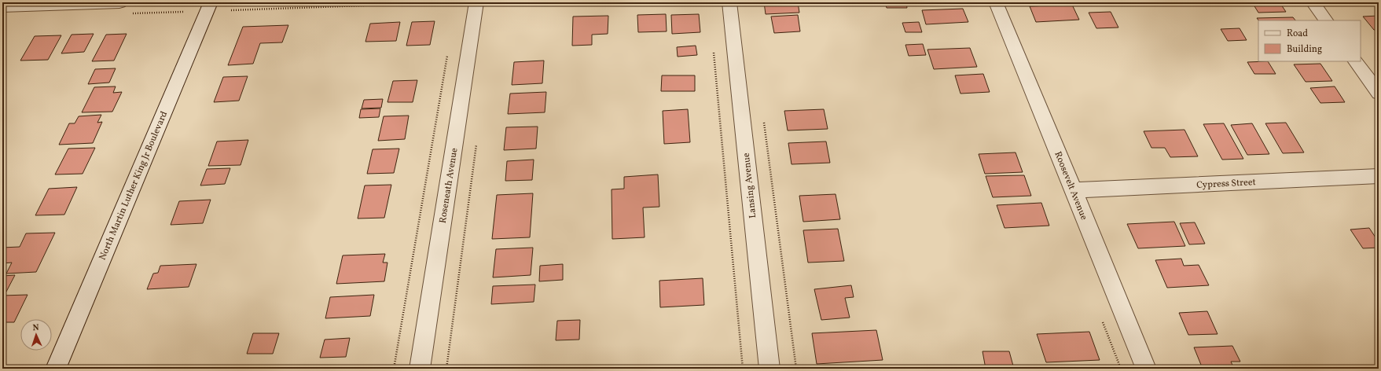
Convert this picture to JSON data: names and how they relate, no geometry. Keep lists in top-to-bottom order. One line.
{"streets":{"street":["Cypress Street","North Martin Luther King Jr Boulevard","Roseneath Avenue","Lansing Avenue","Roosevelt Avenue"]},"crossings":[["Cypress Street","Roosevelt Avenue"]],"legend":["Road","Building"],"north":"top"}
